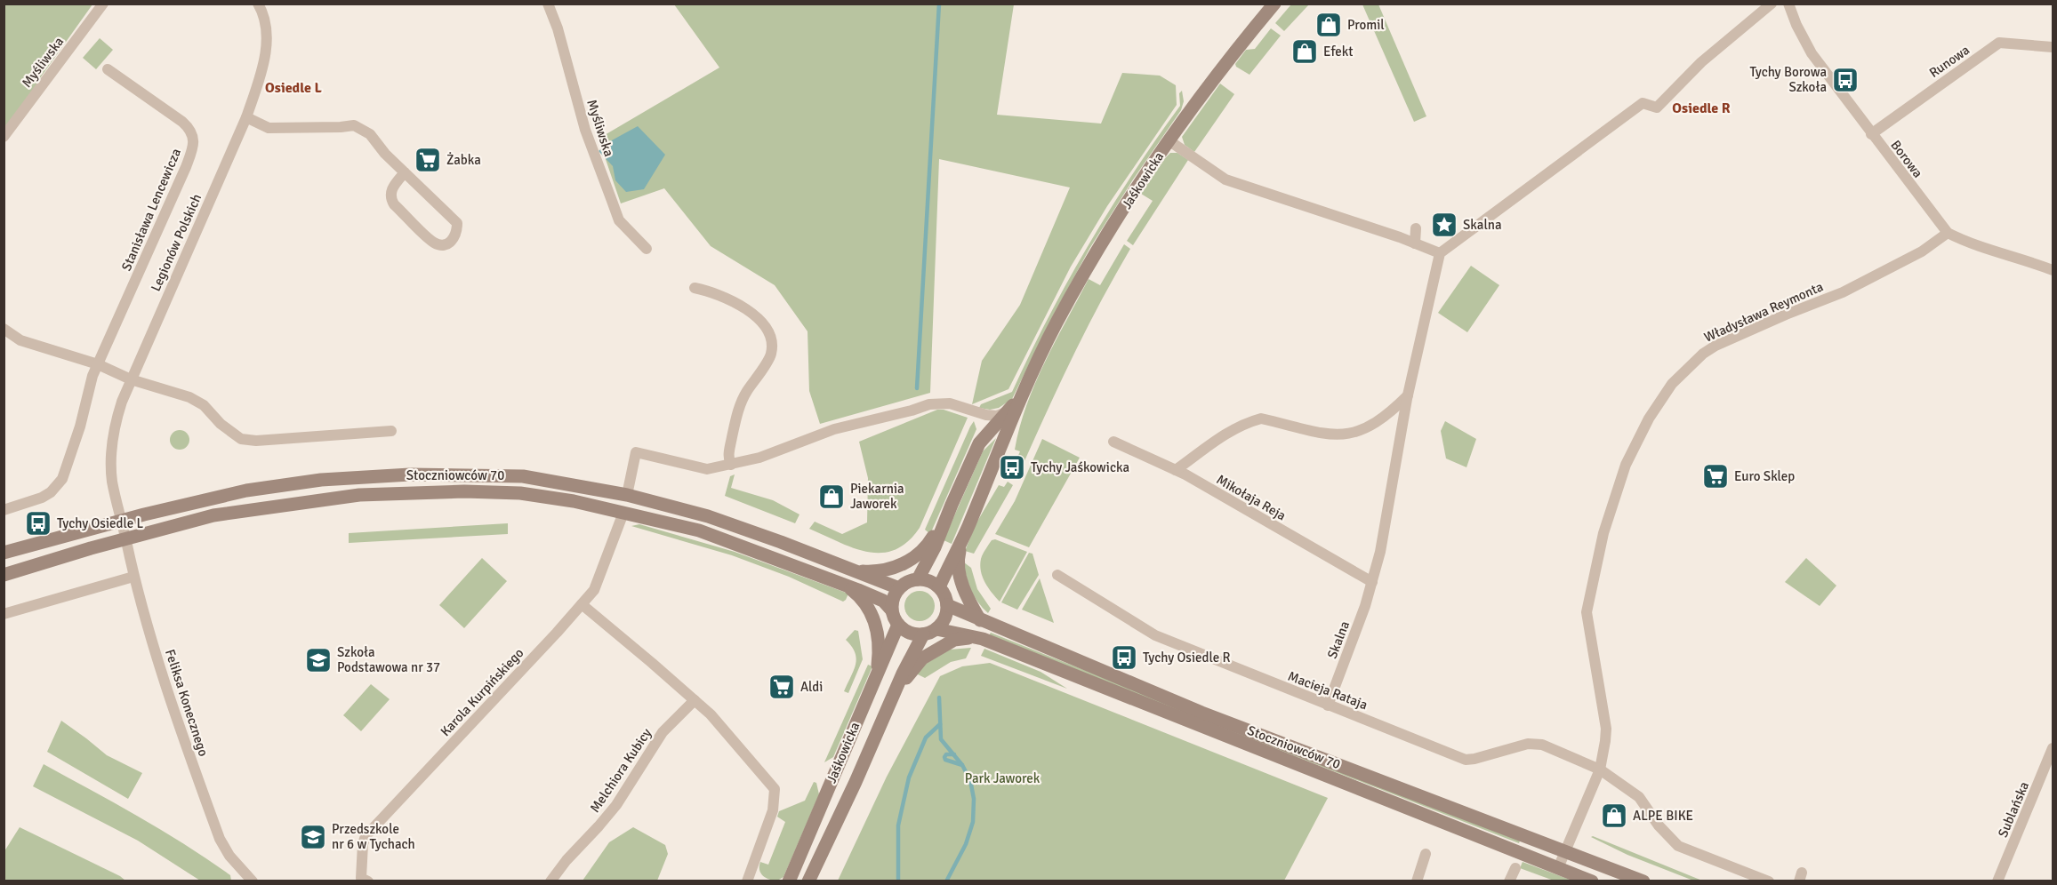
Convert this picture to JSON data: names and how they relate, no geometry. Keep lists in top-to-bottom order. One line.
{"streets":{"street":["Runowa","Myśliwska","Borowa","Jaśkowicka","Stanisława Lencewicza","Legionów Polskich","Władysława Reymonta","Stoczniowców 70","Mikołaja Reja","Skalna","Macieja Rataja","Karola Kurpińskiego","Feliksa Konecznego","Melchiora Kubicy","Sublańska"]},"crossings":[["Runowa","Borowa"],["Borowa","Władysława Reymonta"],["Jaśkowicka","Stoczniowców 70"],["Legionów Polskich","Stoczniowców 70"],["Legionów Polskich","Feliksa Konecznego"],["Władysława Reymonta","Stoczniowców 70"],["Władysława Reymonta","Macieja Rataja"],["Stoczniowców 70","Karola Kurpińskiego"],["Stoczniowców 70","Feliksa Konecznego"],["Mikołaja Reja","Skalna"],["Skalna","Macieja Rataja"]],"districts":["Osiedle L","Osiedle R"],"parks":["Park Jaworek"],"places":{"shop":["Promil","Efekt","Piekarnia Jaworek","ALPE BIKE"],"bus stop":["Tychy Borowa Szkoła","Tychy Jaśkowicka","Tychy Osiedle L","Tychy Osiedle R"],"supermarket":["Żabka","Euro Sklep","Aldi"],"place":["Skalna"],"school or university":["Szkoła Podstawowa nr 37","Przedszkole nr 6 w Tychach"]}}
